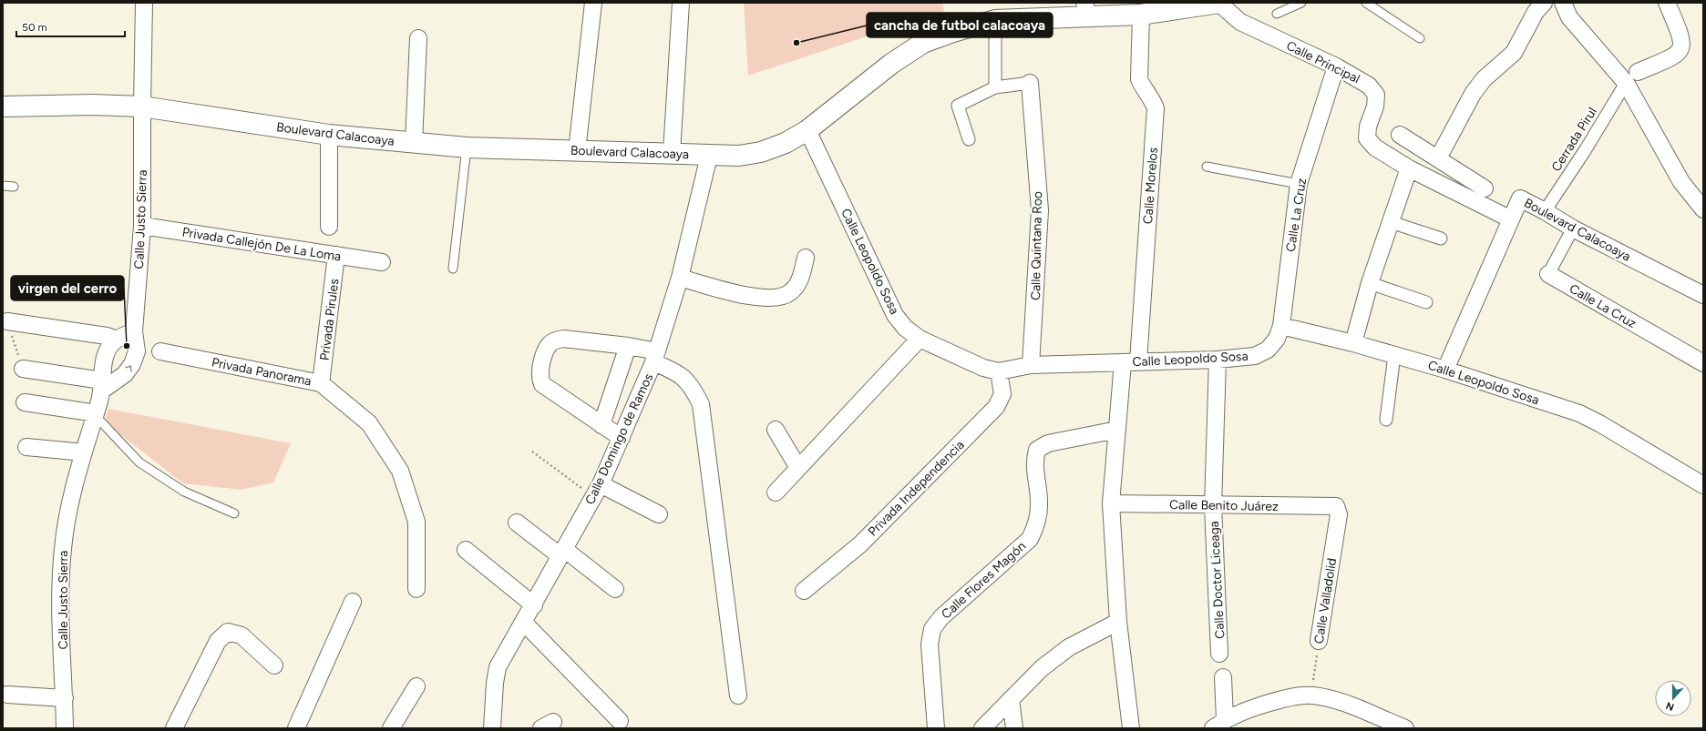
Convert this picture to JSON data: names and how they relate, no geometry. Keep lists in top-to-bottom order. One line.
{"streets":{"street":["Calle Principal","Boulevard Calacoaya","Cerrada Pirul","Calle Morelos","Calle La Cruz","Calle Justo Sierra","Privada Callejón De La Loma","Calle Quintana Roo","Calle Leopoldo Sosa","Privada Pirules","Privada Panorama","Calle Domingo de Ramos","Privada Independencia","Calle Benito Juárez","Calle Flores Magón","Calle Doctor Liceaga","Calle Valladolid"]},"crossings":[["Calle Principal","Boulevard Calacoaya"],["Calle Principal","Calle La Cruz"],["Boulevard Calacoaya","Cerrada Pirul"],["Boulevard Calacoaya","Calle Morelos"],["Boulevard Calacoaya","Calle La Cruz"],["Boulevard Calacoaya","Calle Justo Sierra"],["Boulevard Calacoaya","Calle Leopoldo Sosa"],["Boulevard Calacoaya","Calle Domingo de Ramos"],["Calle Morelos","Calle Leopoldo Sosa"],["Calle Morelos","Calle Benito Juárez"],["Calle Morelos","Calle Flores Magón"],["Calle La Cruz","Calle Leopoldo Sosa"],["Calle Justo Sierra","Privada Callejón De La Loma"],["Privada Callejón De La Loma","Privada Pirules"],["Calle Quintana Roo","Calle Leopoldo Sosa"],["Calle Leopoldo Sosa","Privada Independencia"],["Calle Leopoldo Sosa","Calle Doctor Liceaga"],["Privada Pirules","Privada Panorama"],["Calle Benito Juárez","Calle Doctor Liceaga"],["Calle Benito Juárez","Calle Valladolid"]],"places":["cancha de futbol calacoaya","virgen del cerro"],"scale_bar":"50 m","north":"bottom"}
